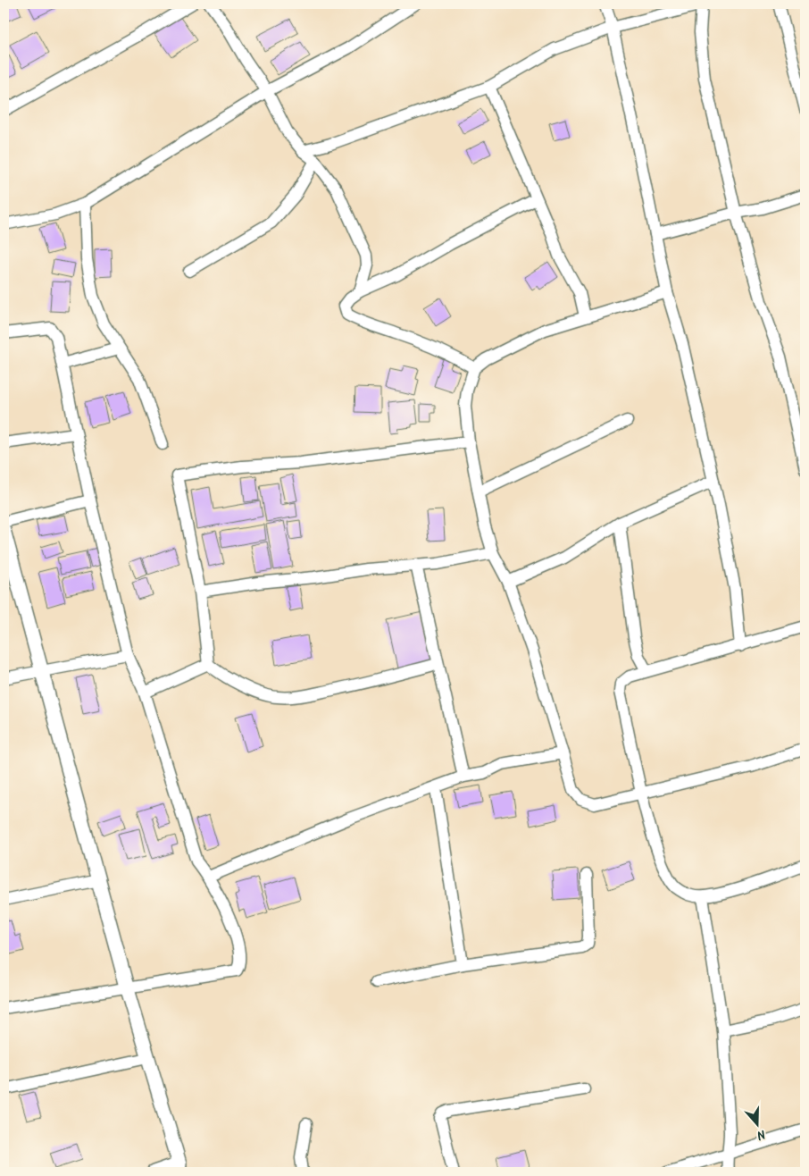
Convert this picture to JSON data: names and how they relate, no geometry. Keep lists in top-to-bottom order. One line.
{"north":"bottom"}
